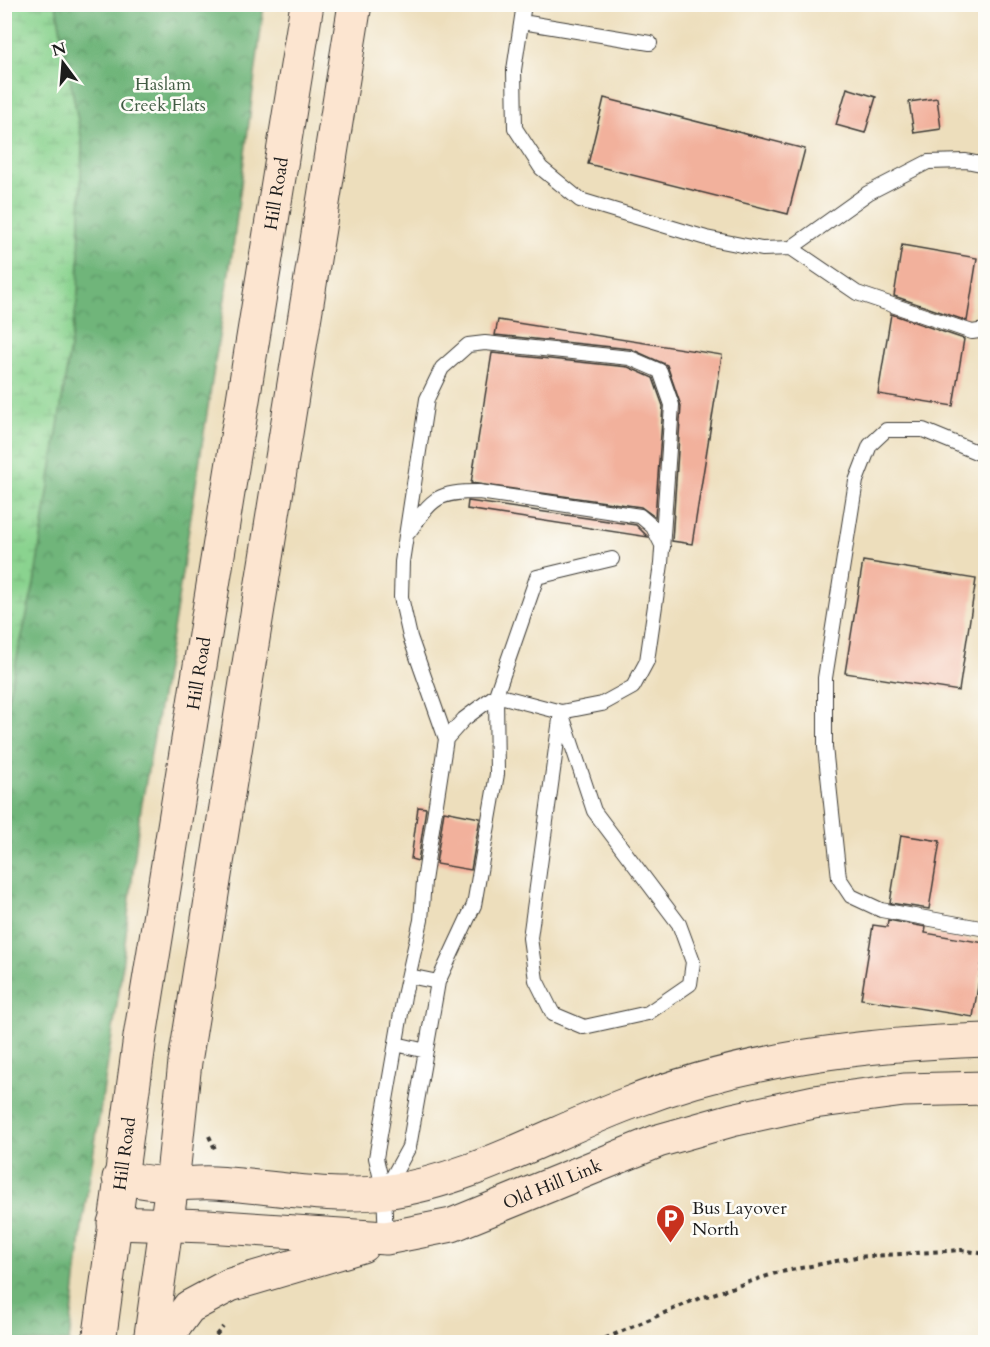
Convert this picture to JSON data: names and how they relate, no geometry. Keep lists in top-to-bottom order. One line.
{"streets":{"main road":["Hill Road","Old Hill Link"]},"crossings":[["Hill Road","Old Hill Link"]],"parks":["Haslam Creek Flats"],"places":{"parking":["Bus Layover North"]},"north":"top"}
